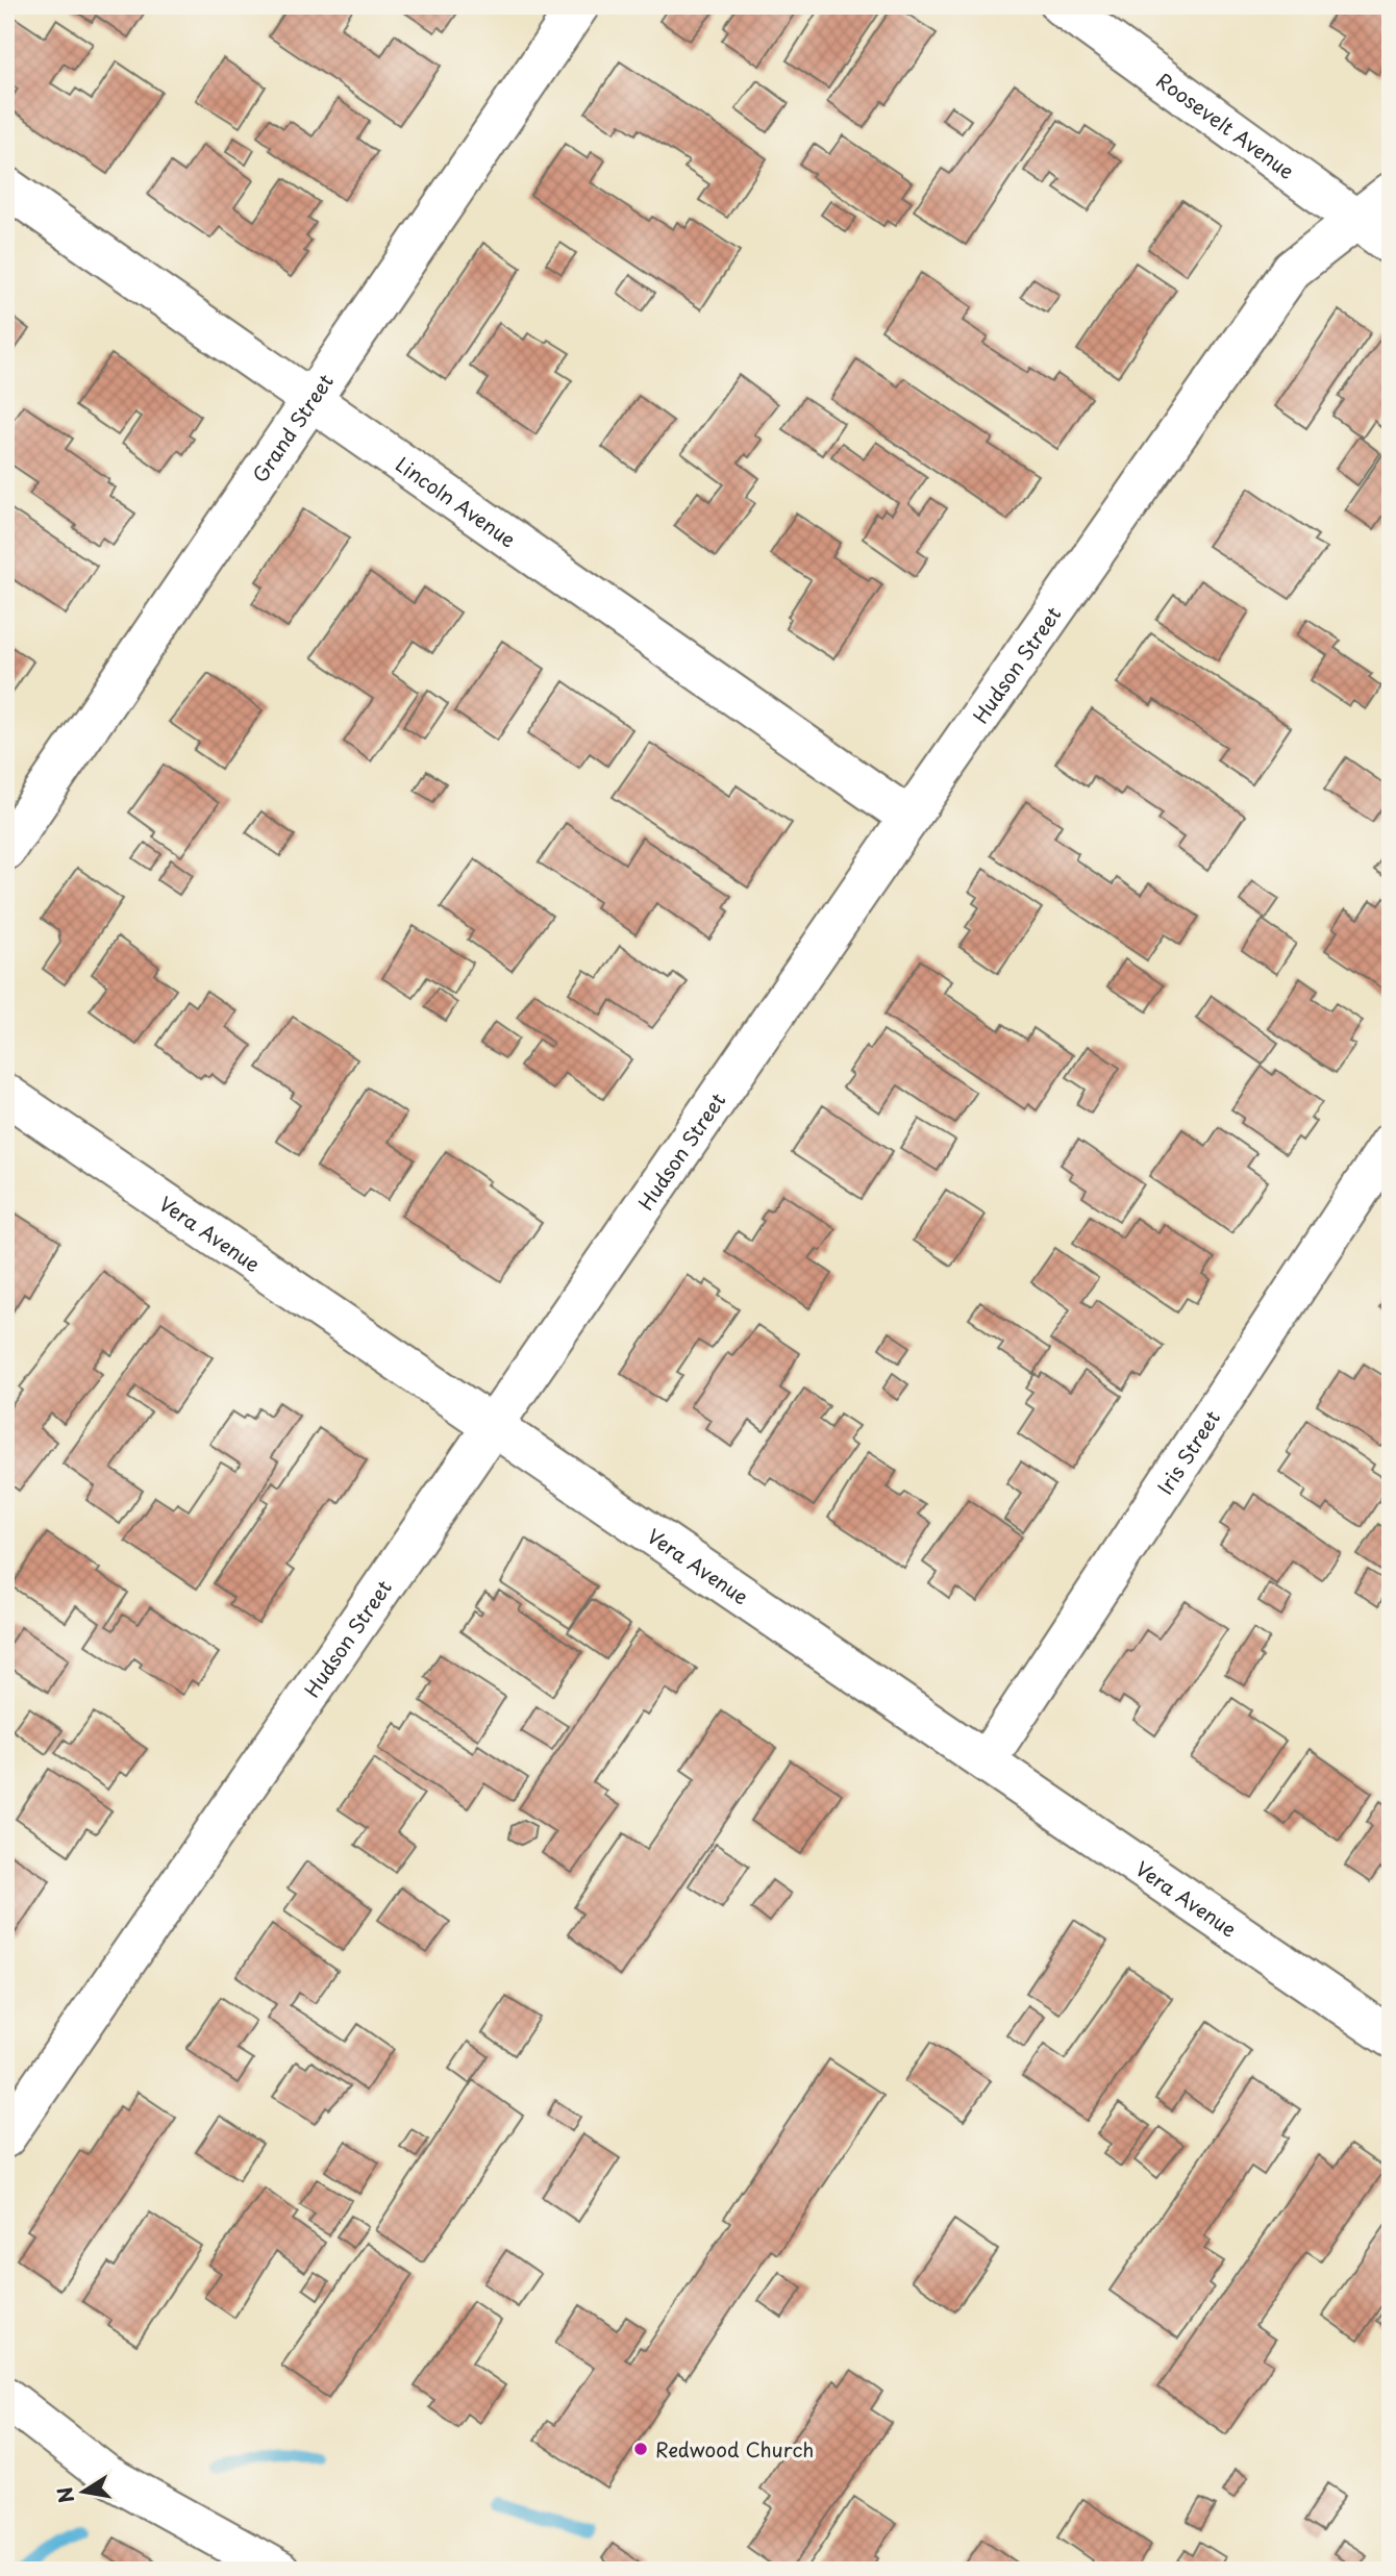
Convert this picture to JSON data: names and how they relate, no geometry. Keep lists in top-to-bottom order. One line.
{"streets":{"street":["Roosevelt Avenue","Grand Street","Lincoln Avenue","Hudson Street","Vera Avenue","Iris Street"]},"crossings":[["Roosevelt Avenue","Hudson Street"],["Grand Street","Lincoln Avenue"],["Lincoln Avenue","Hudson Street"],["Hudson Street","Vera Avenue"],["Vera Avenue","Iris Street"]],"places":["Redwood Church"],"north":"left"}
